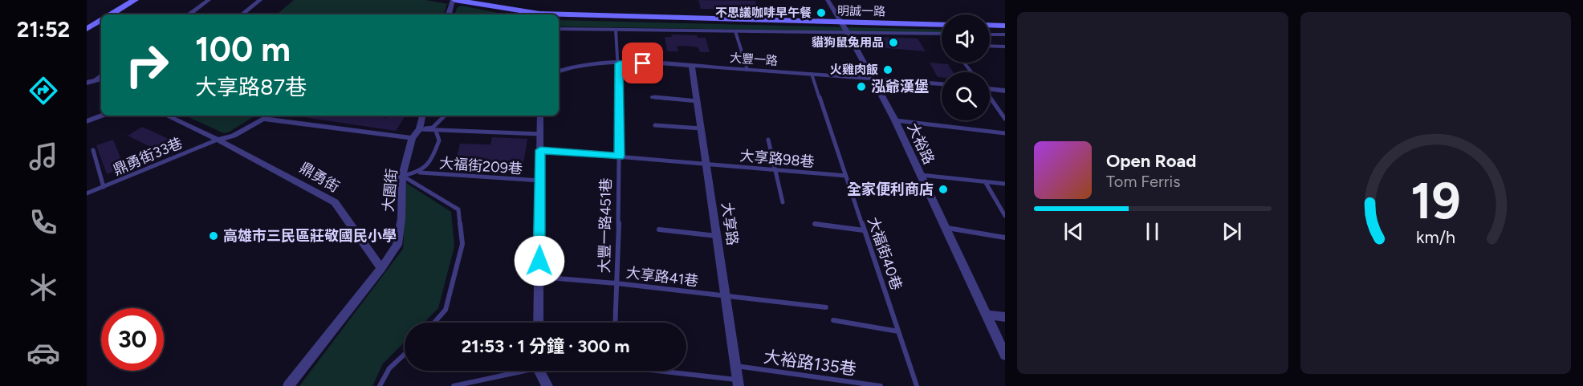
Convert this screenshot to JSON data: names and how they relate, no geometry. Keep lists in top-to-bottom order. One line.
{"streets":{"street":["明誠一路","大豐一路","大裕路","鼎勇街","大園街","大享路"],"lane":["鼎勇街33巷","大享路98巷","大福街209巷","大豐一路451巷","大福街40巷","大享路41巷","大裕路135巷"]},"crossings":[["明誠一路","大裕路"],["大豐一路","大裕路"],["大豐一路","大享路"],["大豐一路","大豐一路451巷"],["大豐一路","大福街40巷"],["鼎勇街33巷","鼎勇街"],["大享路98巷","大享路"],["大享路98巷","大豐一路451巷"],["大享路98巷","大福街40巷"],["大福街209巷","大園街"],["鼎勇街","大園街"],["大享路","大享路41巷"],["大享路","大裕路135巷"],["大豐一路451巷","大享路41巷"]],"places":["不思議咖啡早午餐","貓狗鼠兔用品","火雞肉飯","泓爺漢堡","全家便利商店","高雄市三民區莊敬國民小學"],"page":{"tabs":"21:52","turn":["100 m","大享路87巷"],"song":["Open Road","Tom Ferris"],"limit":"30","trip":"21:53 · 1 分鐘 · 300 m","gauge":["19","km/h"]}}
